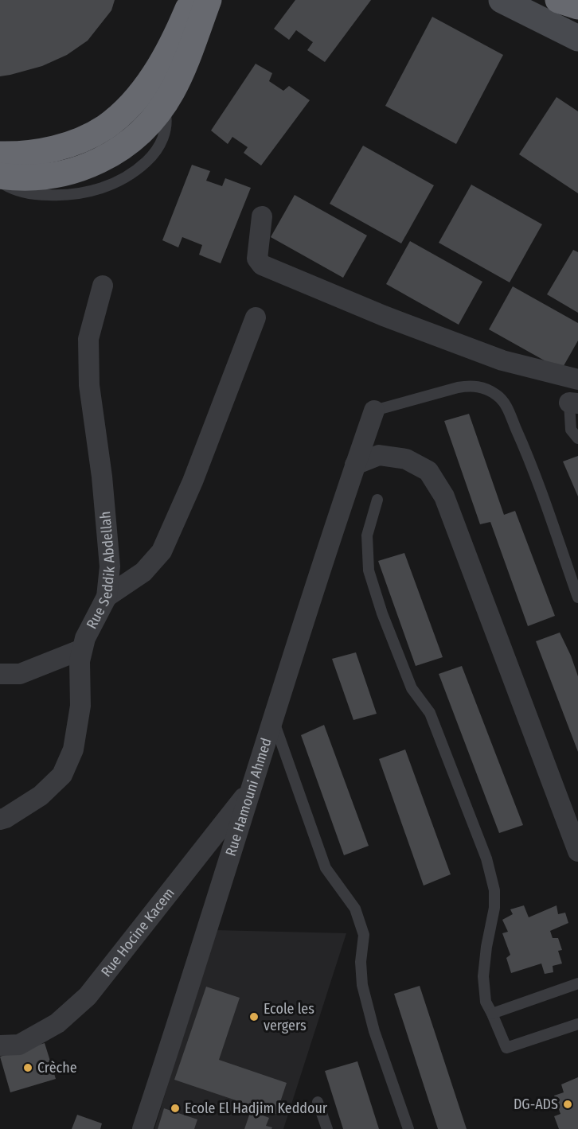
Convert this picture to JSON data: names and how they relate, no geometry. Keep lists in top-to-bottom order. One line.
{"streets":{"street":["Rue Seddik Abdellah","Rue Hamouni Ahmed","Rue Hocine Kacem"]},"crossings":[["Rue Hamouni Ahmed","Rue Hocine Kacem"]],"places":["Ecole les vergers","Crèche","DG-ADS","Ecole El Hadjim Keddour"]}
